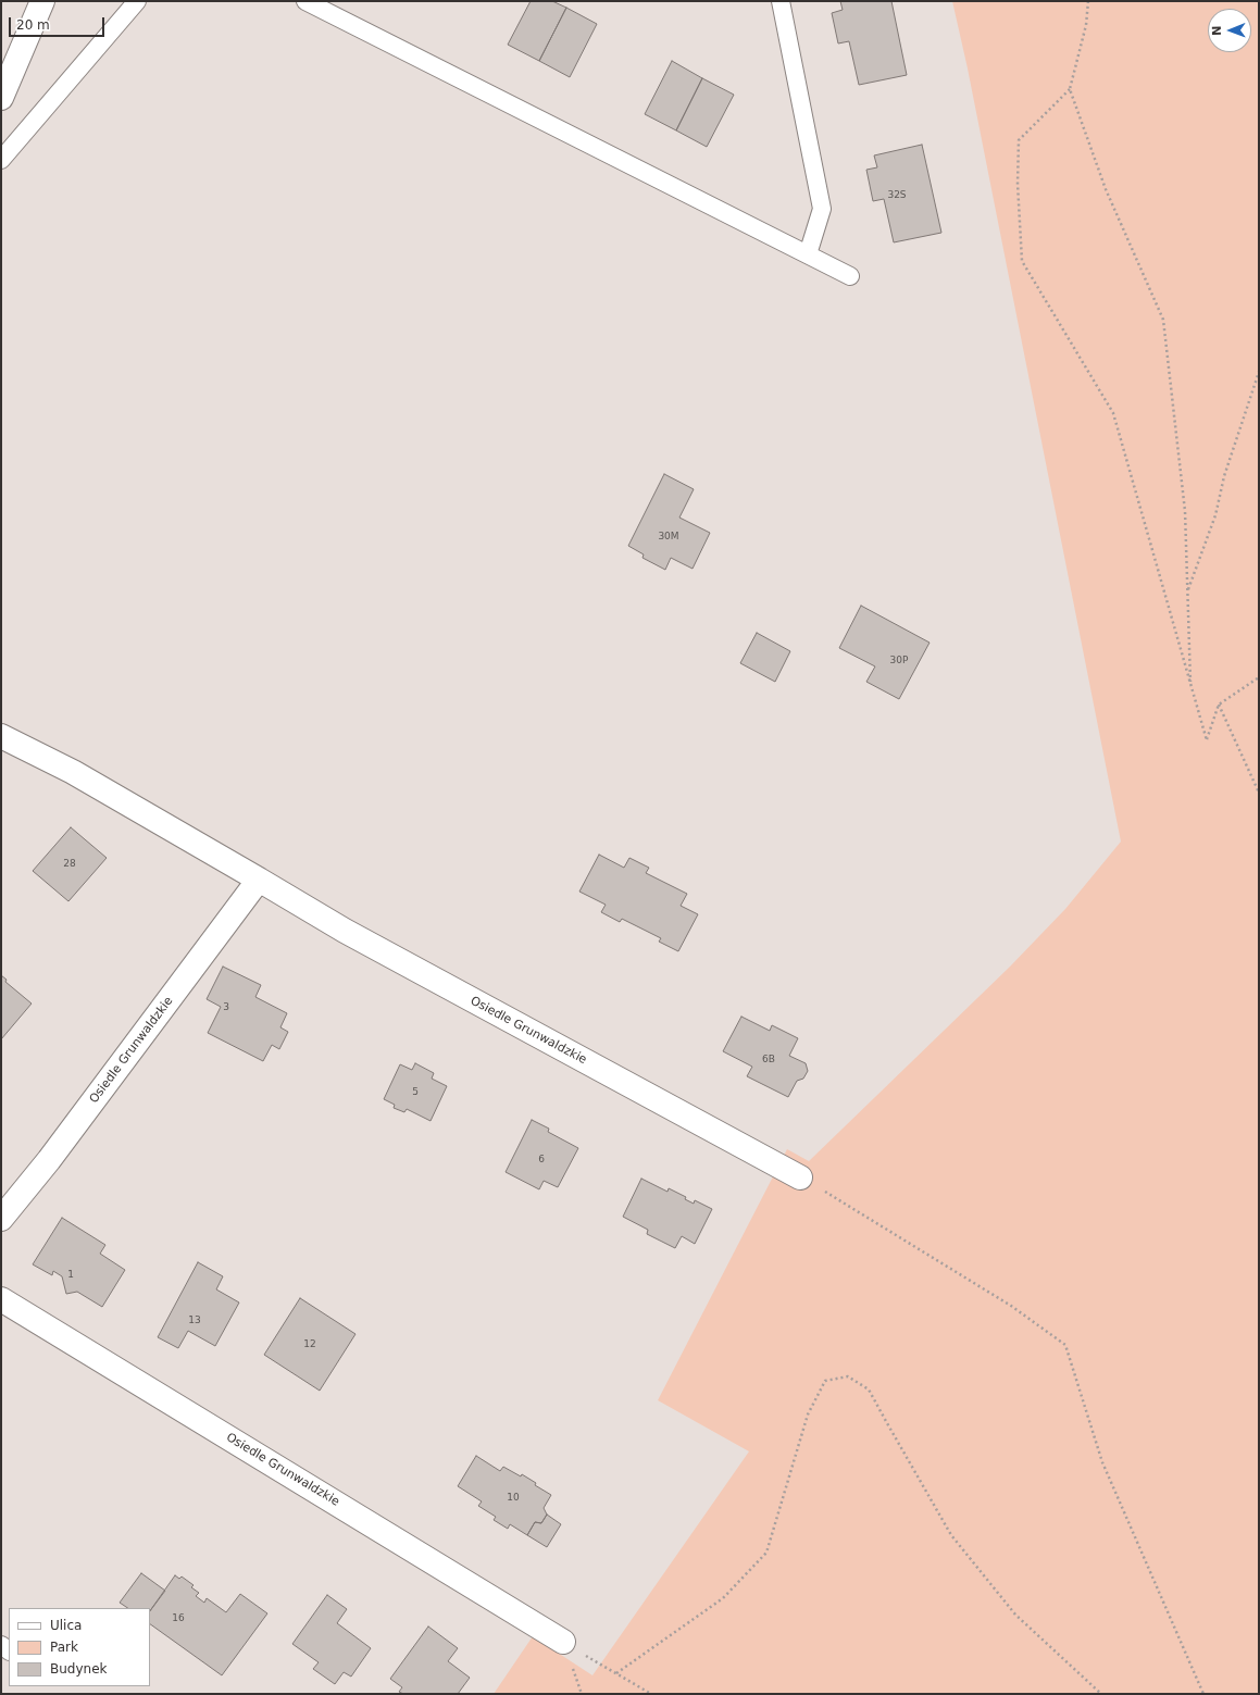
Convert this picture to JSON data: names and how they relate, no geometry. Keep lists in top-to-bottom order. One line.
{"streets":{"street":["Osiedle Grunwaldzkie"]},"house_numbers":["32S","30M","30P","28","3","6B","5","6","1","13","12","10","16"],"legend":["Ulica","Park","Budynek"],"scale_bar":"20 m","north":"left"}
